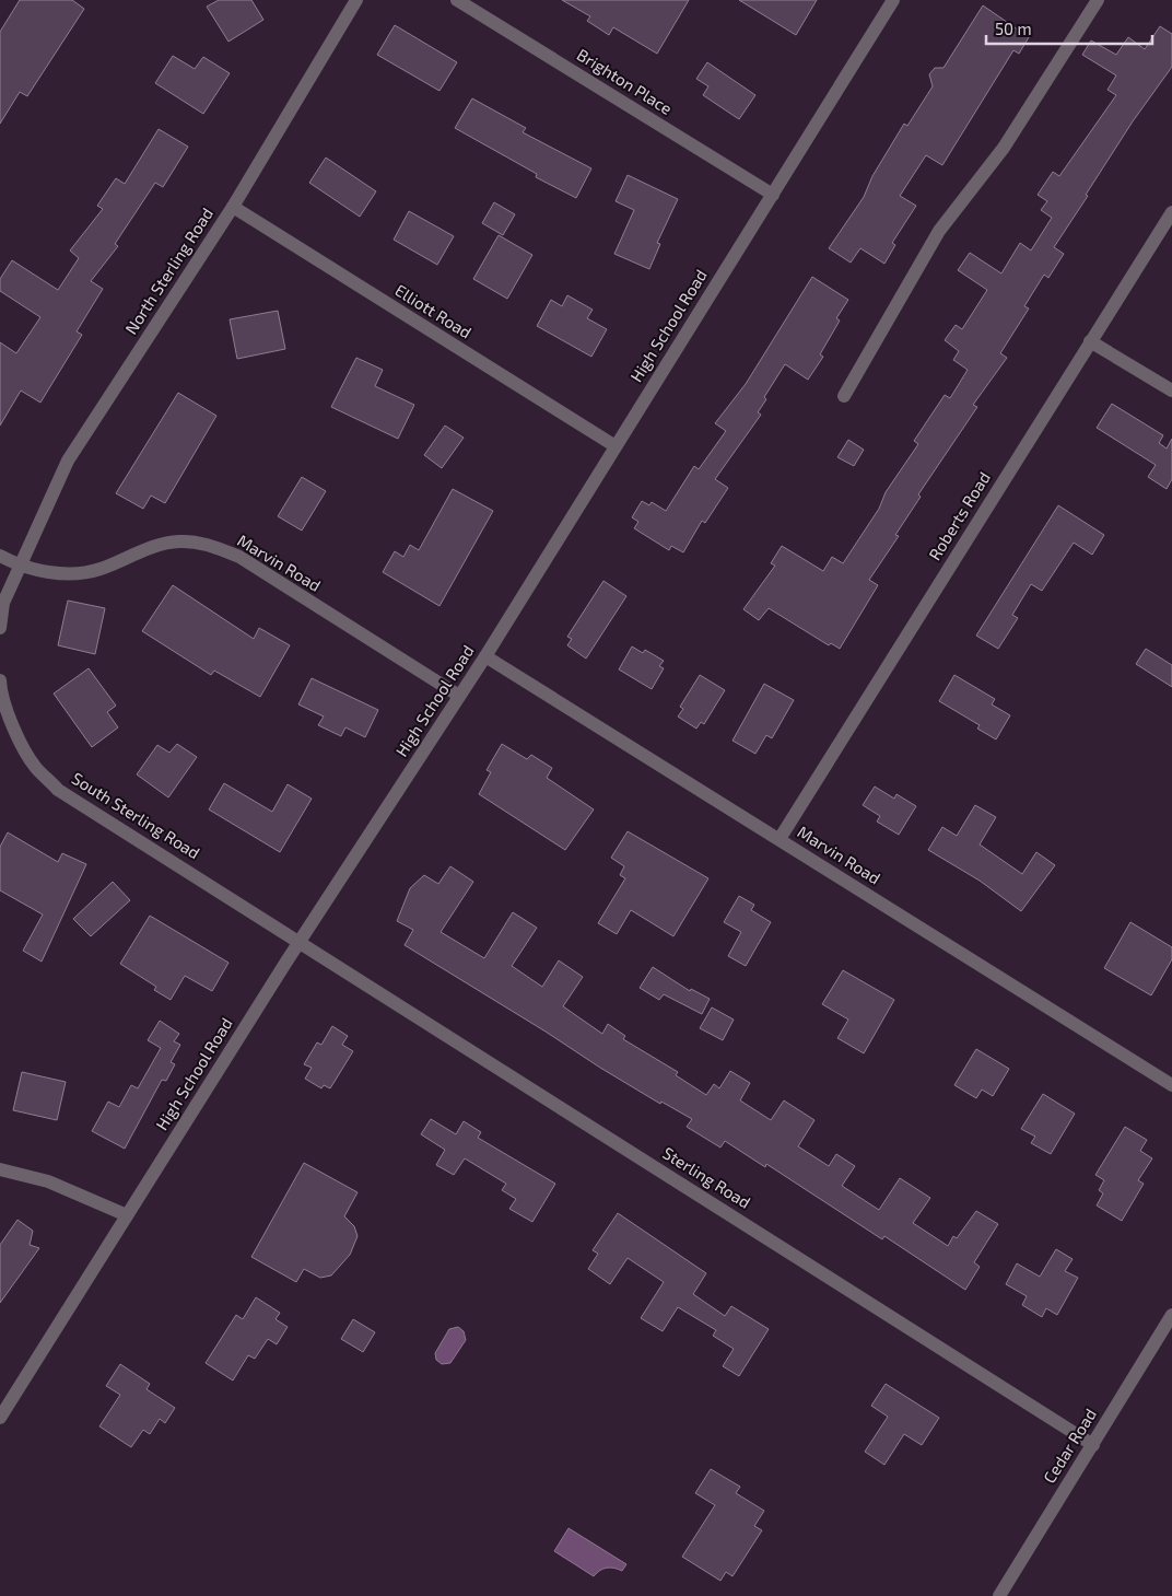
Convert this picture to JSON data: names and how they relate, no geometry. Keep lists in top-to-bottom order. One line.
{"streets":{"street":["Brighton Place","North Sterling Road","Elliott Road","High School Road","Roberts Road","Marvin Road","South Sterling Road","Sterling Road","Cedar Road"]},"crossings":[["Brighton Place","High School Road"],["North Sterling Road","Elliott Road"],["North Sterling Road","Marvin Road"],["Elliott Road","High School Road"],["High School Road","Marvin Road"],["High School Road","South Sterling Road"],["High School Road","Sterling Road"],["Roberts Road","Marvin Road"],["South Sterling Road","Sterling Road"],["Sterling Road","Cedar Road"]],"scale_bar":"50 m"}
